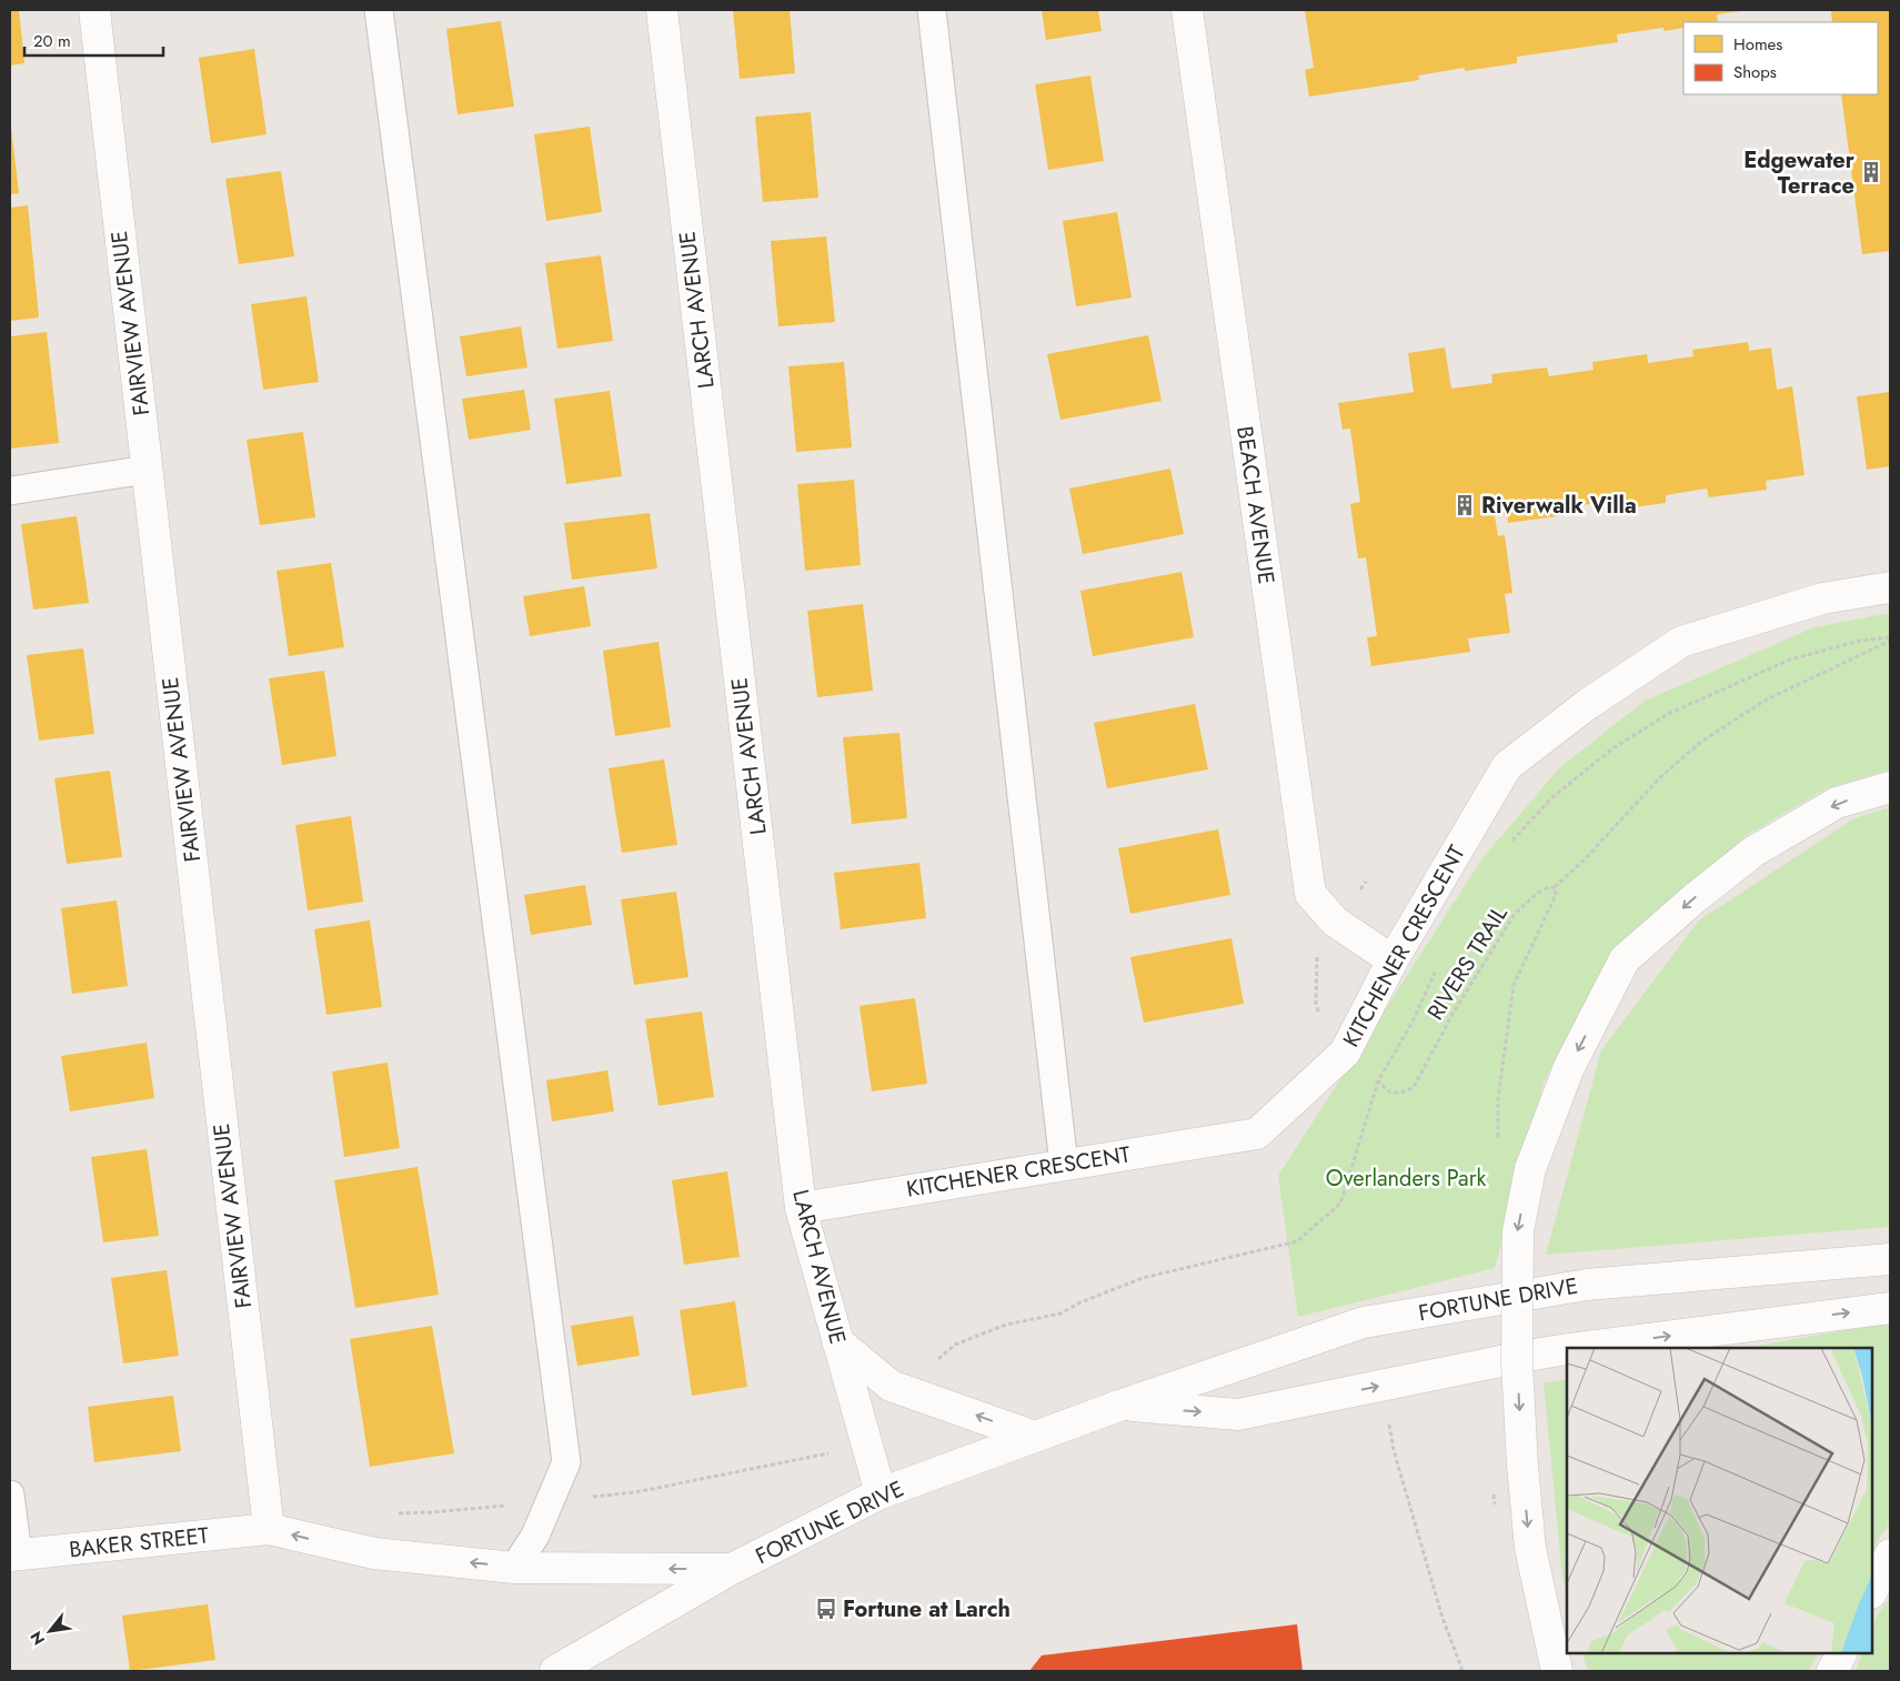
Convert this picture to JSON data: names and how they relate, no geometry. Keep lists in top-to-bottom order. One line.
{"streets":{"street":["LARCH AVENUE","FAIRVIEW AVENUE","BEACH AVENUE","KITCHENER CRESCENT","FORTUNE DRIVE","BAKER STREET"],"path":["RIVERS TRAIL"]},"crossings":[["LARCH AVENUE","KITCHENER CRESCENT"],["LARCH AVENUE","FORTUNE DRIVE"],["FAIRVIEW AVENUE","BAKER STREET"],["BEACH AVENUE","KITCHENER CRESCENT"],["FORTUNE DRIVE","BAKER STREET"]],"one_way":["BAKER STREET"],"parks":["Overlanders Park"],"places":{"building":["Edgewater Terrace","Riverwalk Villa"],"bus stop":["Fortune at Larch"]},"legend":["Homes","Shops"],"scale_bar":"20 m","north":"bottom left"}
